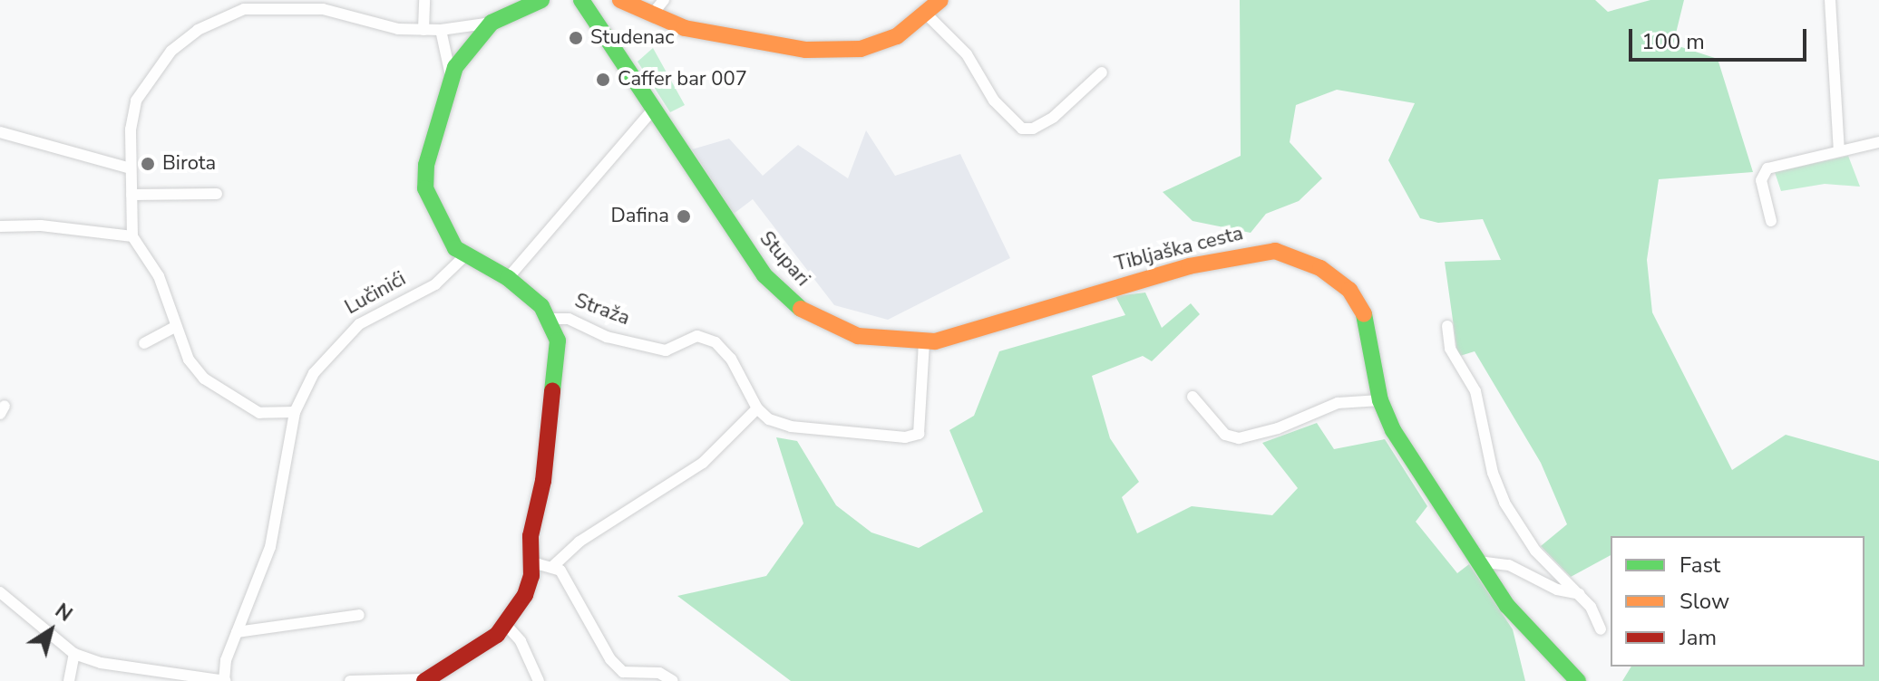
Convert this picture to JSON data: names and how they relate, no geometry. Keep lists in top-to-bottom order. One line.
{"streets":{"street":["Tibljaška cesta","Stupari","Lučinići","Straža"]},"crossings":[["Tibljaška cesta","Stupari"]],"places":["Studenac","Caffer bar 007","Birota","Dafina"],"legend":["Fast","Slow","Jam"],"scale_bar":"100 m","north":"top right"}
